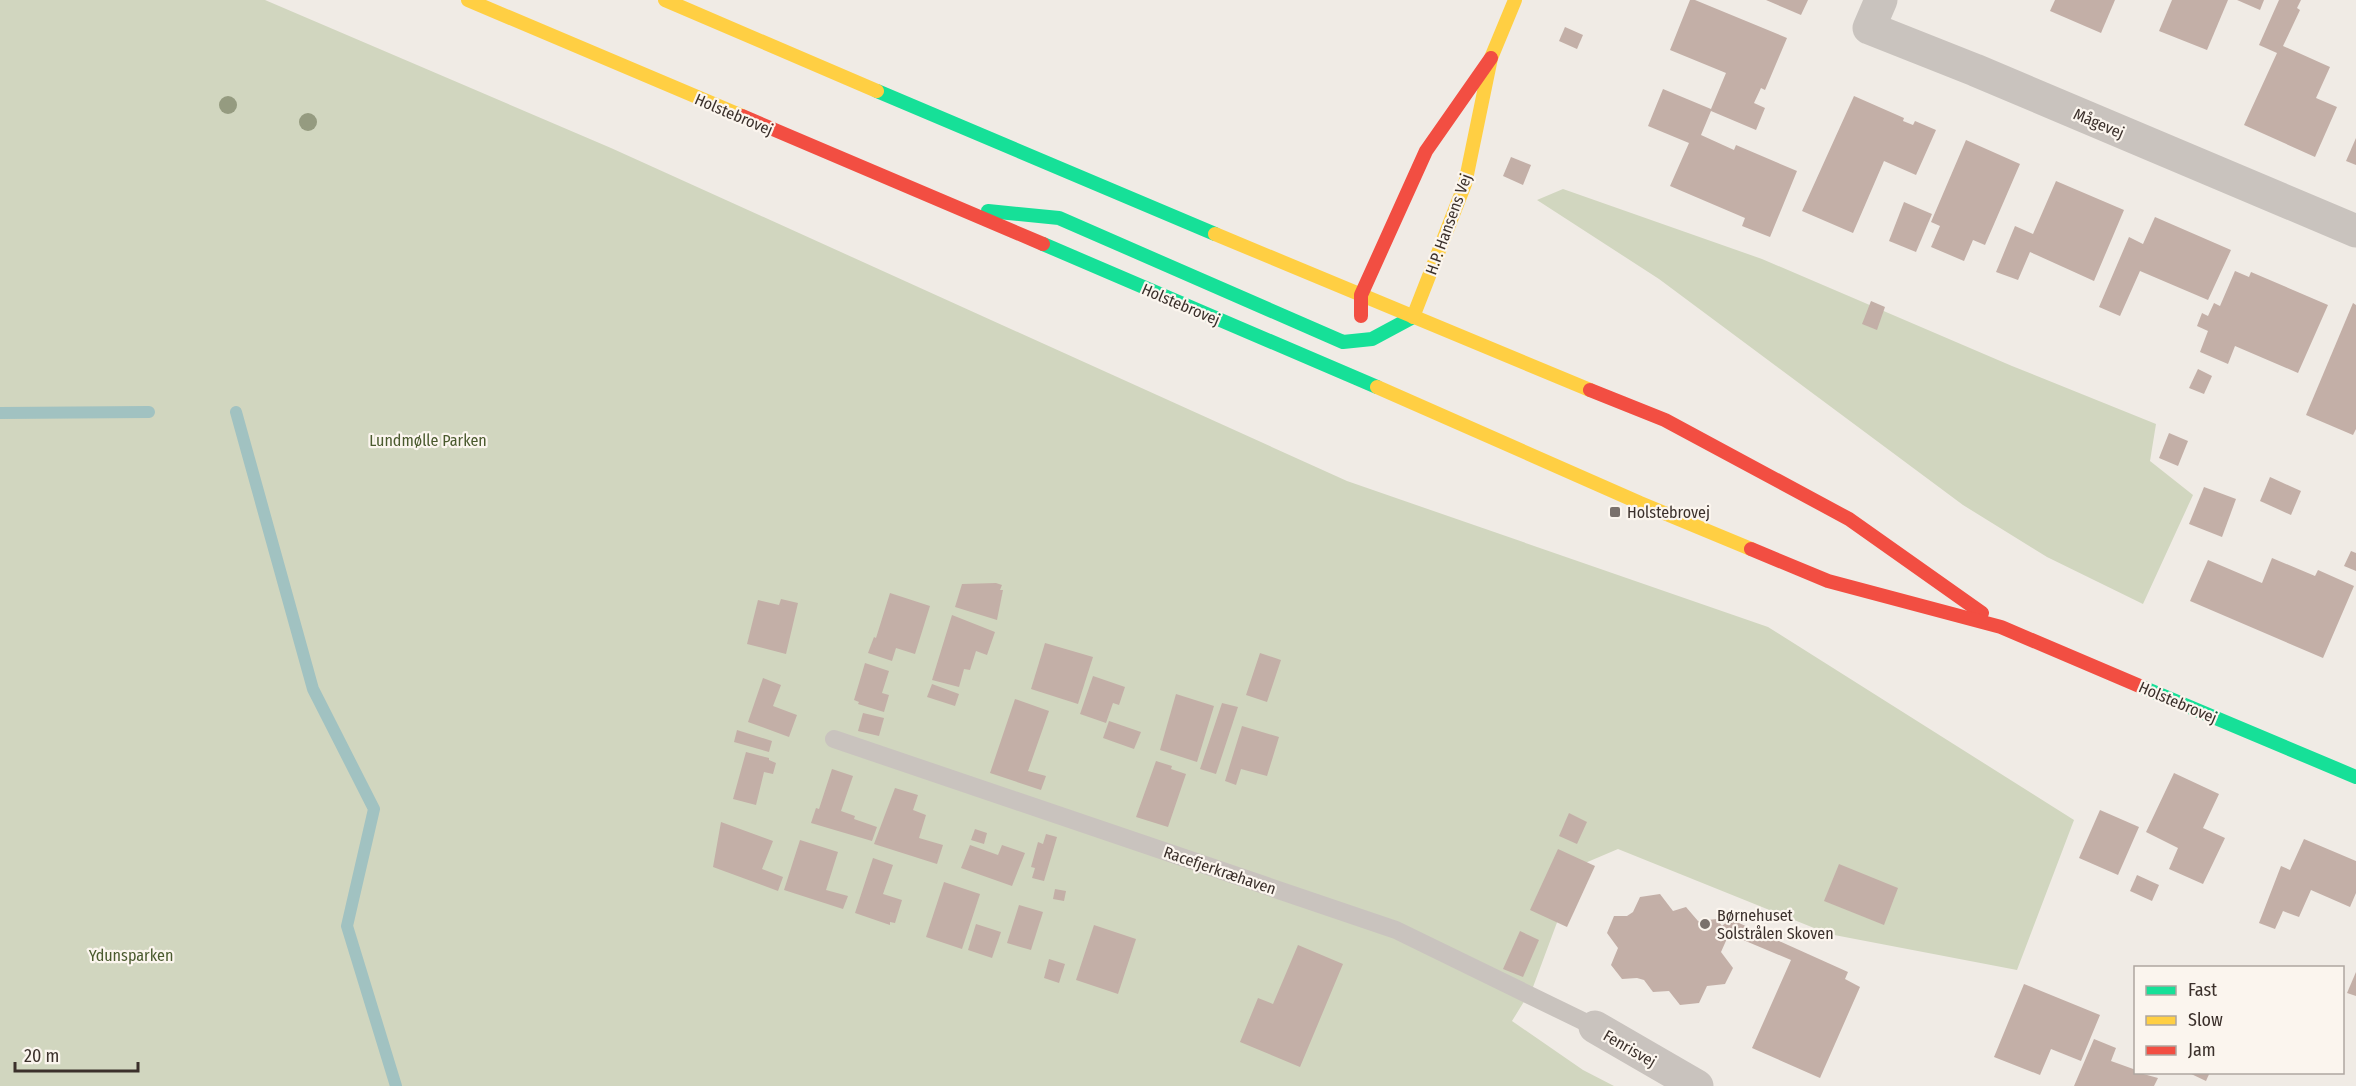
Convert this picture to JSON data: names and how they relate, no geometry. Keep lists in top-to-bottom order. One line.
{"streets":{"main road":["Holstebrovej","H.P. Hansens Vej"],"street":["Mågevej","Fenrisvej"],"lane":["Racefjerkræhaven"]},"crossings":[["Holstebrovej","H.P. Hansens Vej"],["Racefjerkræhaven","Fenrisvej"]],"parks":["Lundmølle Parken","Ydunsparken"],"places":{"transit":["Holstebrovej"],"other":["Børnehuset Solstrålen Skoven"]},"legend":["Fast","Slow","Jam"],"scale_bar":"20 m"}
